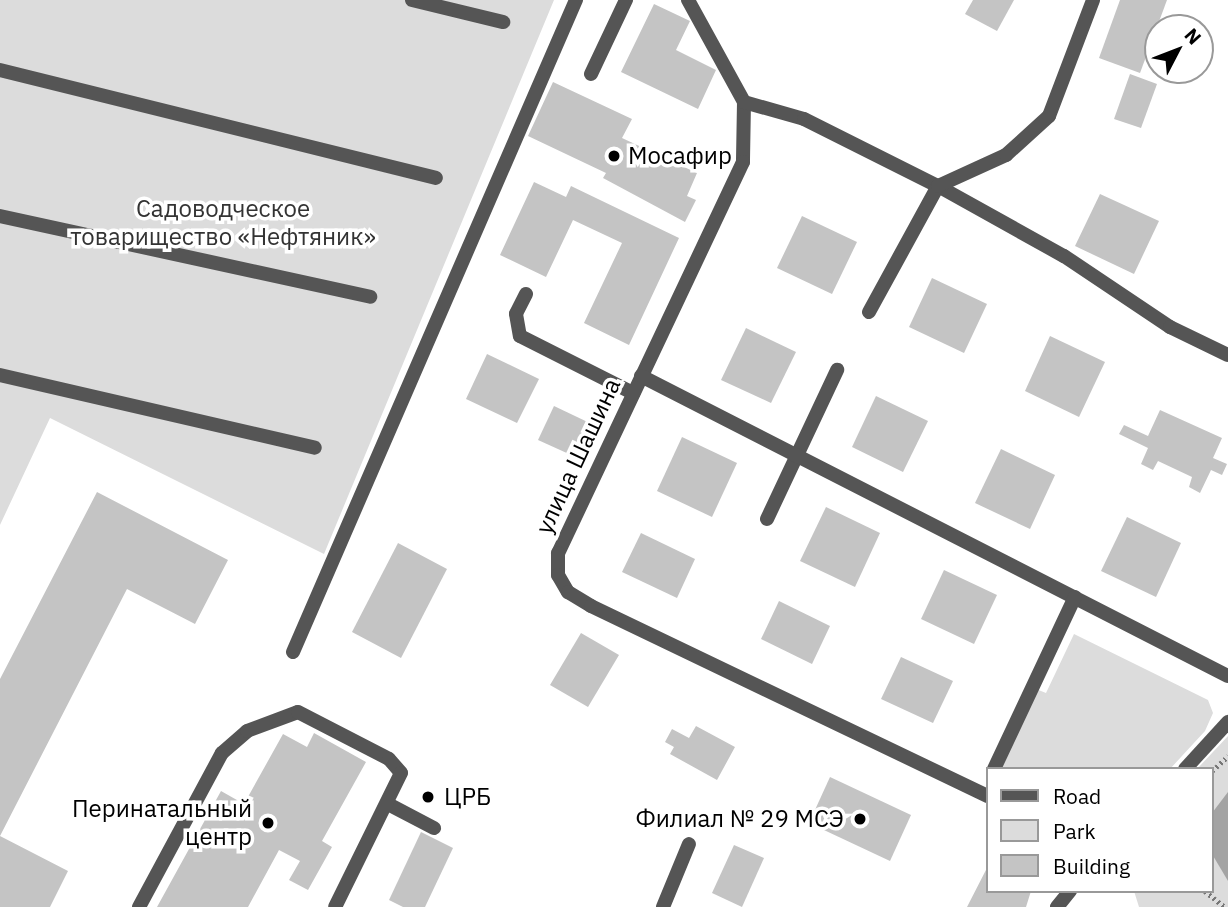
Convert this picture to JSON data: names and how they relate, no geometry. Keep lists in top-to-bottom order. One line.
{"streets":{"street":["улица Шашина"]},"parks":["Садоводческое товарищество «Нефтяник»"],"places":["Мосафир","ЦРБ","Филиал № 29 МСЭ","Перинатальный центр"],"legend":["Road","Park","Building"],"north":"top right"}
